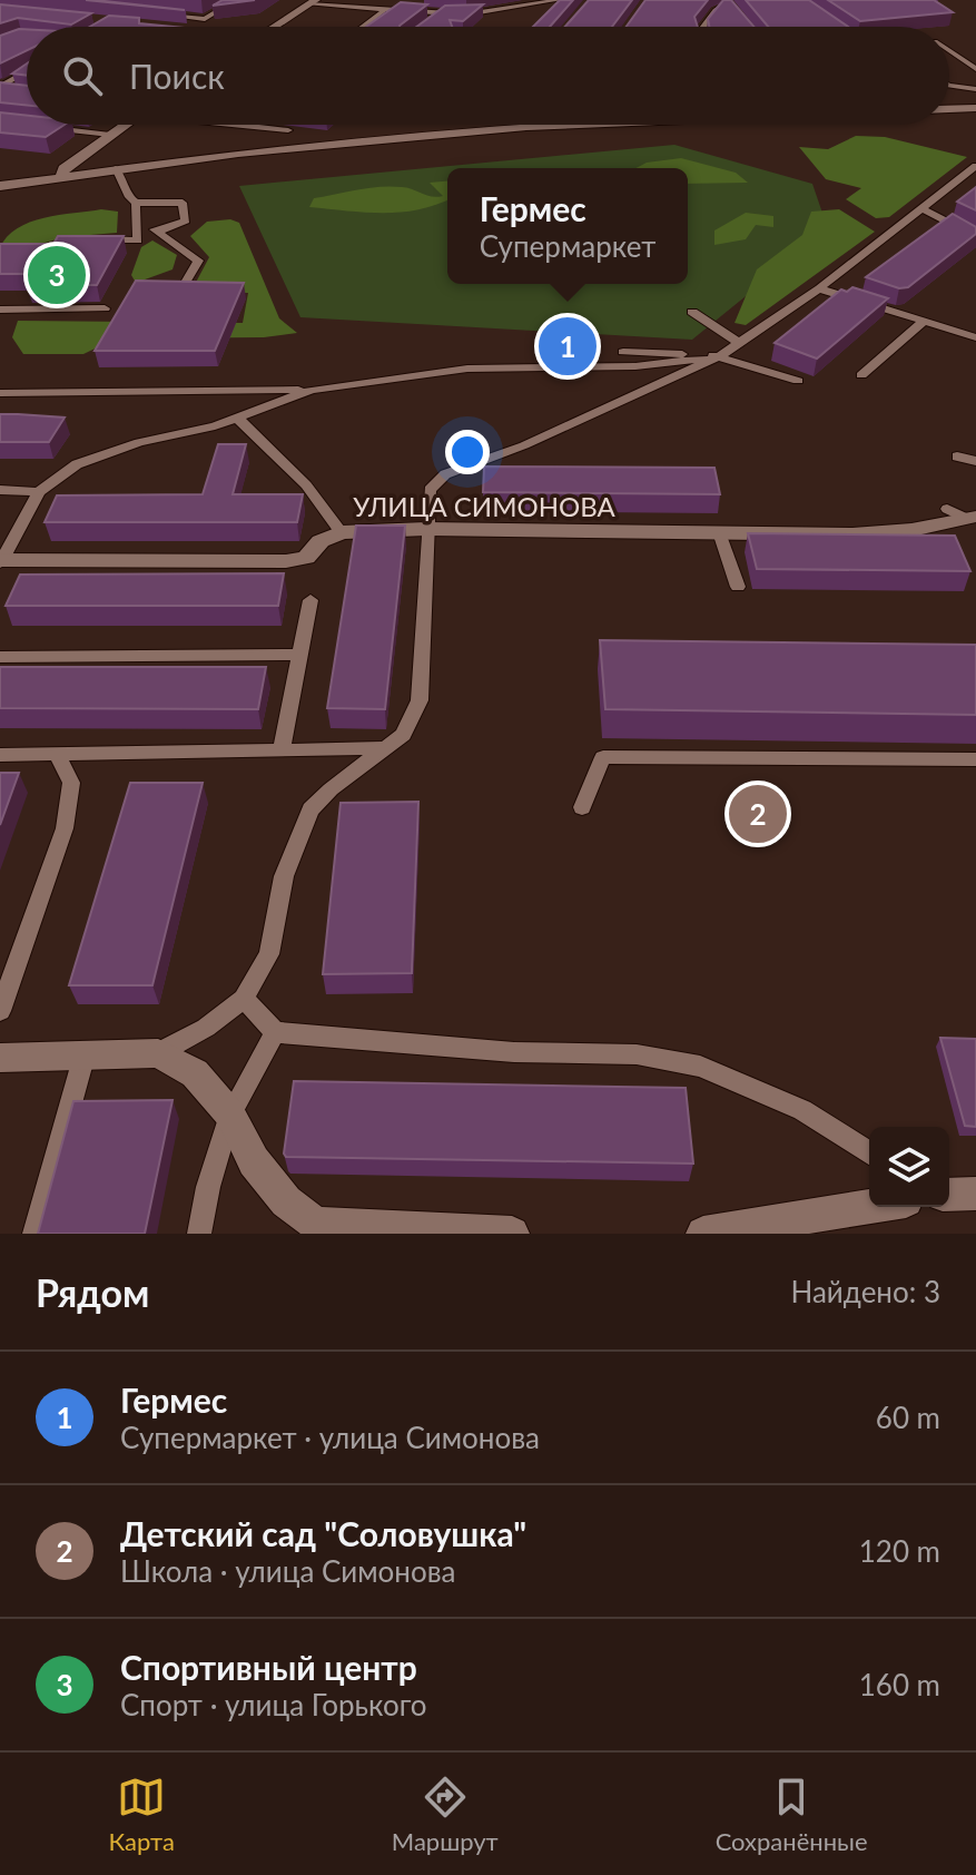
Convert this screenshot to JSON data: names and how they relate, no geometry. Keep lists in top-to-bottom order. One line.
{"streets":{"street":["УЛИЦА СИМОНОВА"]},"page":{"search":"Поиск","popup":["Гермес","Супермаркет"],"pins":["3","1","2"],"heading":["Рядом","Найдено: 3"],"list":[{"mark":"1","name":"Гермес","note":"Супермаркет · улица Симонова","value":"60 m"},{"mark":"2","name":"Детский сад \"Соловушка\"","note":"Школа · улица Симонова","value":"120 m"},{"mark":"3","name":"Спортивный центр","note":"Спорт · улица Горького","value":"160 m"}],"nav":["Карта","Маршрут","Сохранённые"]}}
